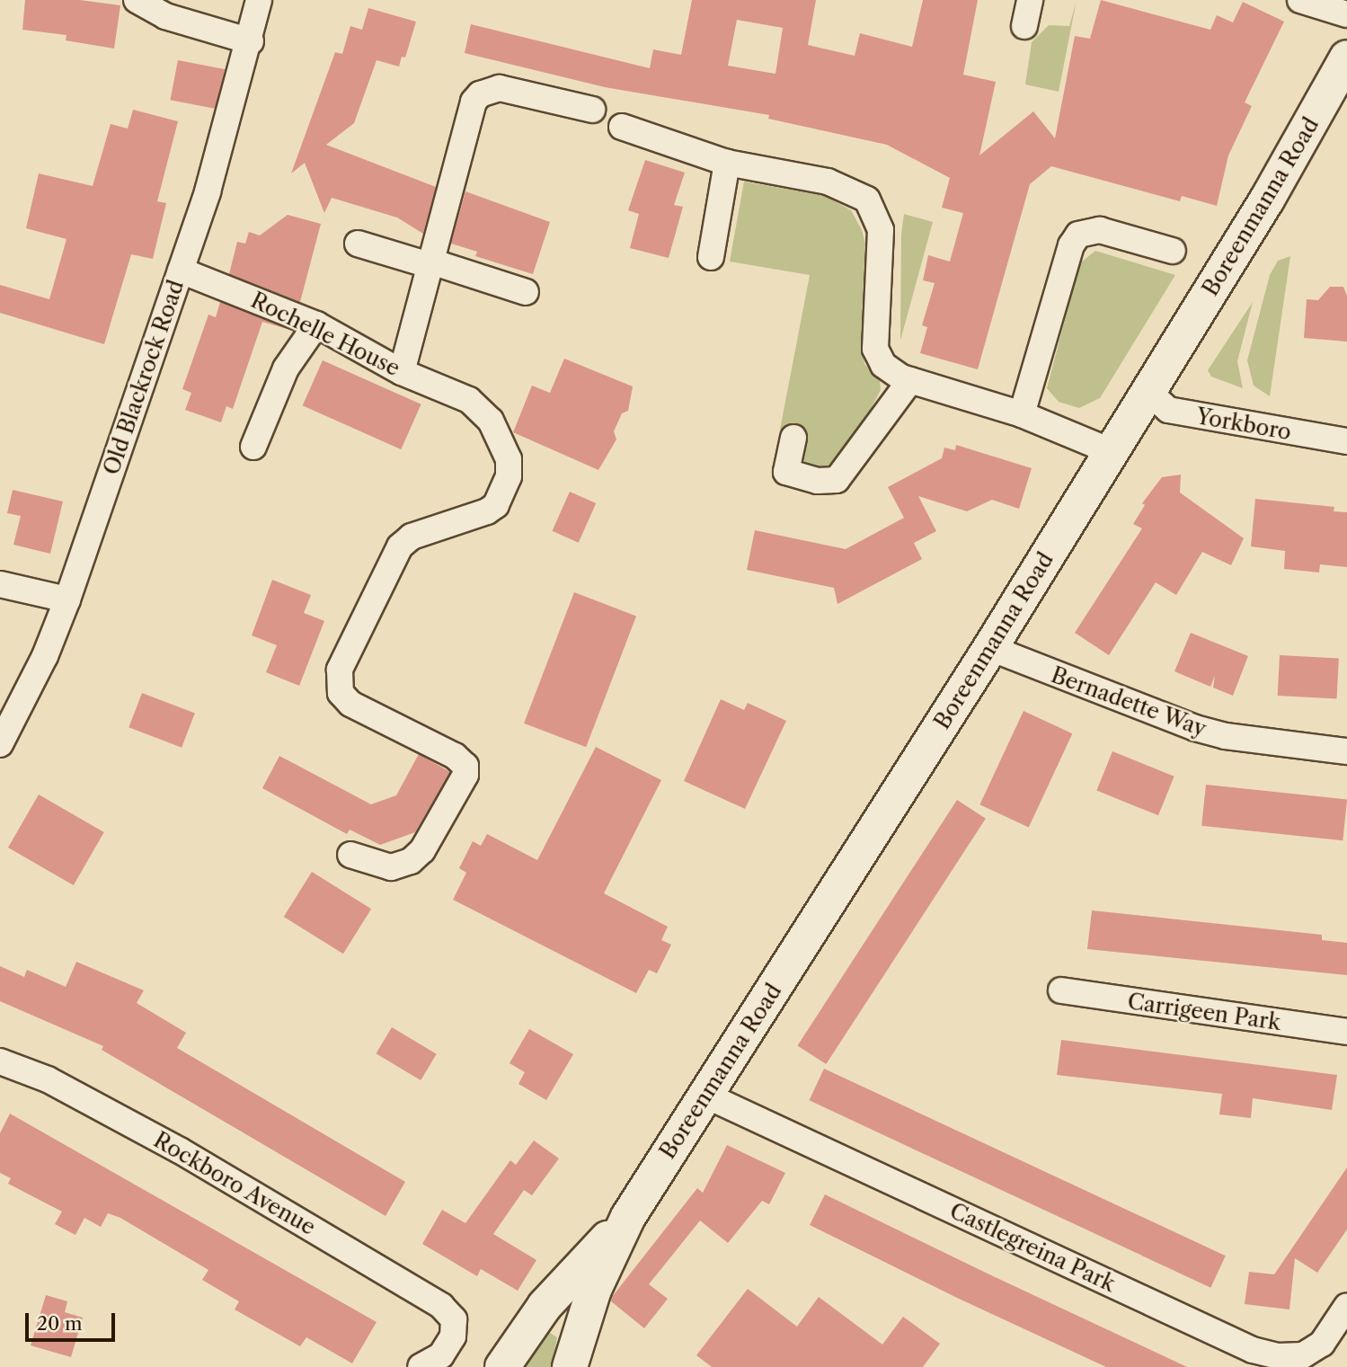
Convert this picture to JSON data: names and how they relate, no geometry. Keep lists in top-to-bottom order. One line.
{"streets":{"main road":["Boreenmanna Road"],"street":["Rochelle House","Old Blackrock Road","Yorkboro","Bernadette Way","Carrigeen Park","Rockboro Avenue","Castlegreina Park"]},"crossings":[["Boreenmanna Road","Yorkboro"],["Boreenmanna Road","Bernadette Way"],["Boreenmanna Road","Castlegreina Park"],["Rochelle House","Old Blackrock Road"]],"scale_bar":"20 m"}
